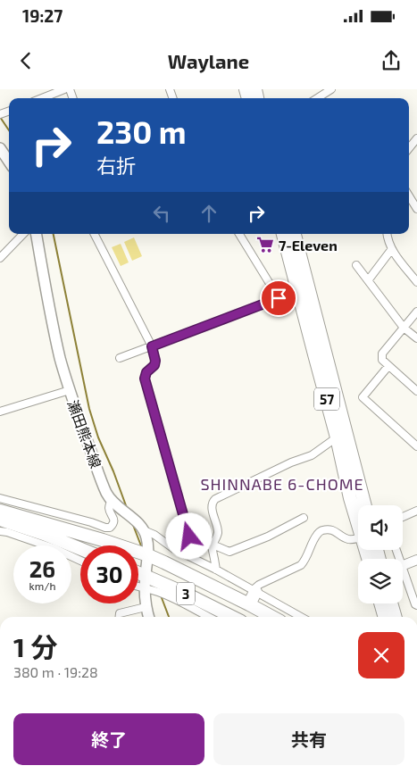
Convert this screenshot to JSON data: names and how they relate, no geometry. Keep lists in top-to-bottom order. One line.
{"streets":{"highway":["57","3"],"main road":["瀬田熊本線"]},"districts":["SHINNABE 6-CHOME"],"places":{"supermarket":["7-Eleven"]},"page":{"status":"19:27","header":"Waylane","turn":["230 m","右折"],"speed":"26 km/h","limit":"30","heading":["1 分","380 m · 19:28"],"buttons":["終了","共有"]}}
